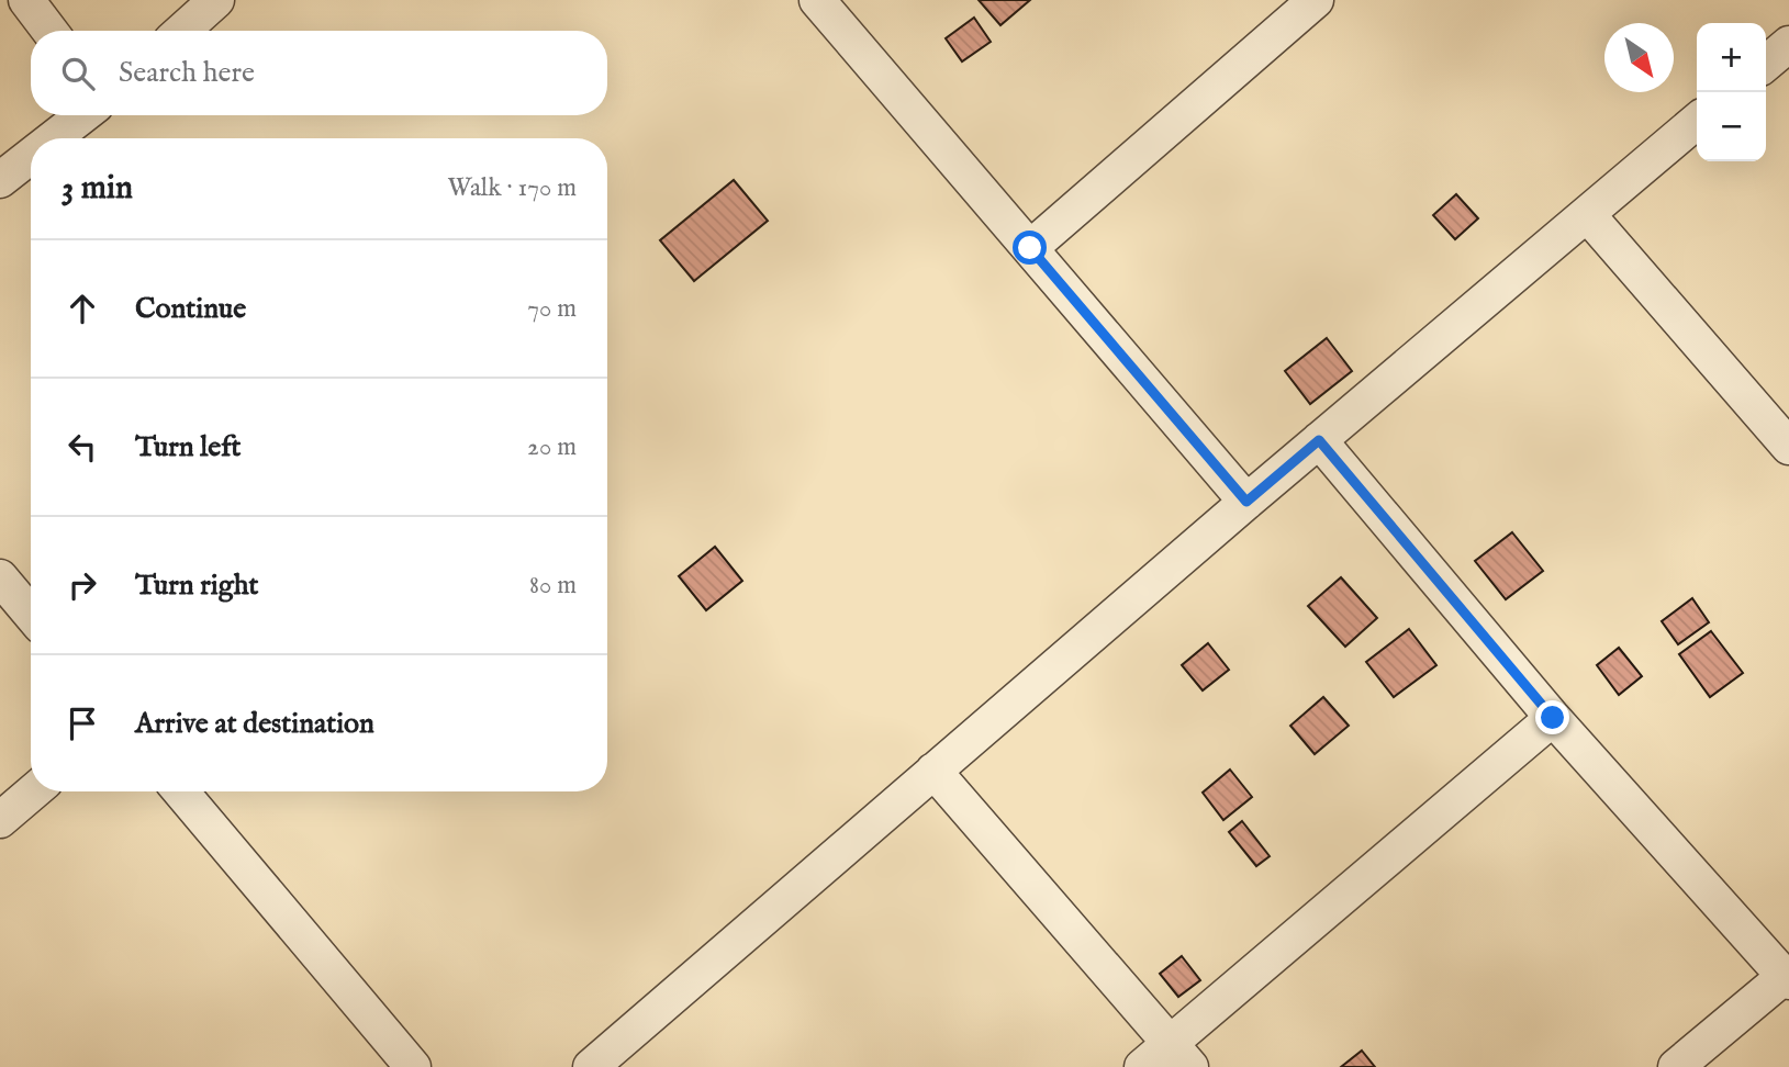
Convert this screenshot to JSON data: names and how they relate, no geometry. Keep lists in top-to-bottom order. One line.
{"north":"bottom right","page":{"map_buttons":["+","−"],"search":"Search here","heading":["3 min","Walk · 170 m"],"list":[["Continue","70 m"],["Turn left","20 m"],["Turn right","80 m"],"Arrive at destination"]}}
